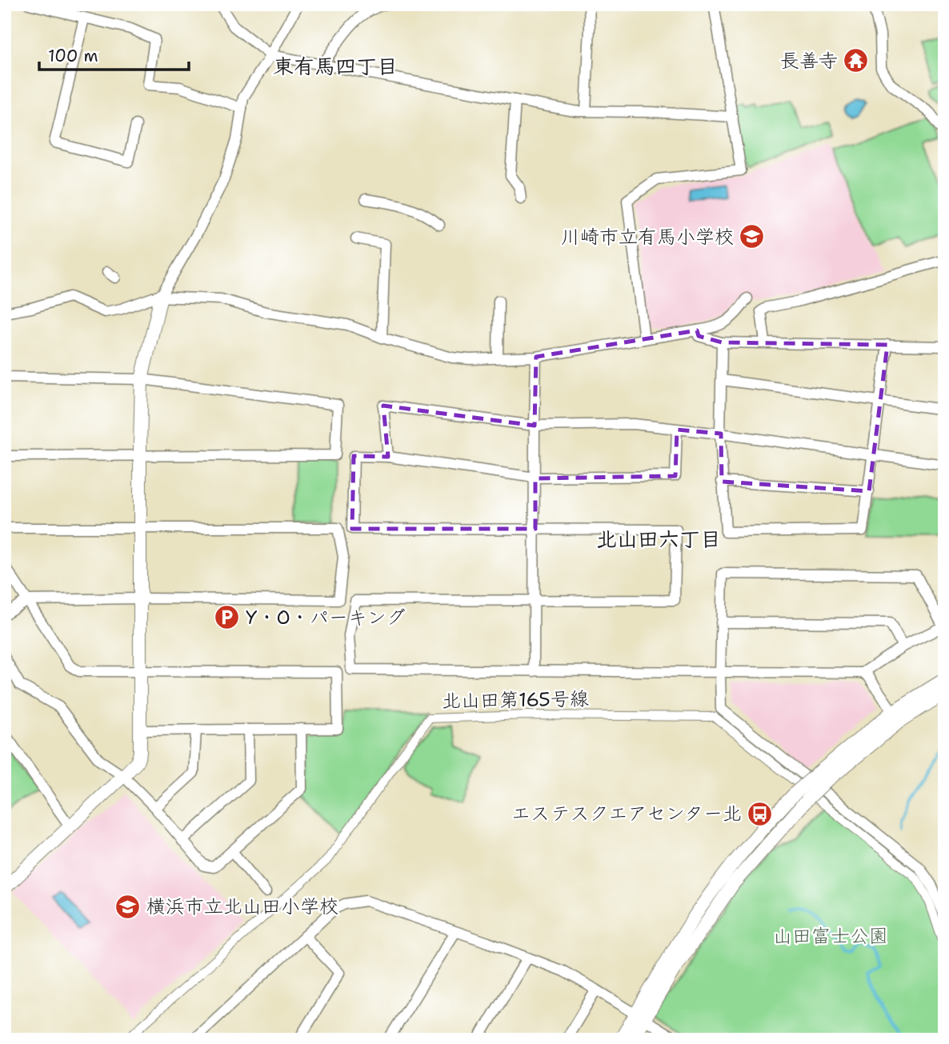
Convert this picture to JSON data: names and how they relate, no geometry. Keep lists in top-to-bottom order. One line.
{"streets":{"street":["北山田第165号線"]},"districts":["東有馬四丁目","北山田六丁目"],"parks":["山田富士公園"],"places":{"temple":["長善寺"],"school or university":["川崎市立有馬小学校","横浜市立北山田小学校"],"parking":["Y・O・パーキング"],"bus stop":["エステスクエアセンター北"]},"scale_bar":"100 m"}
